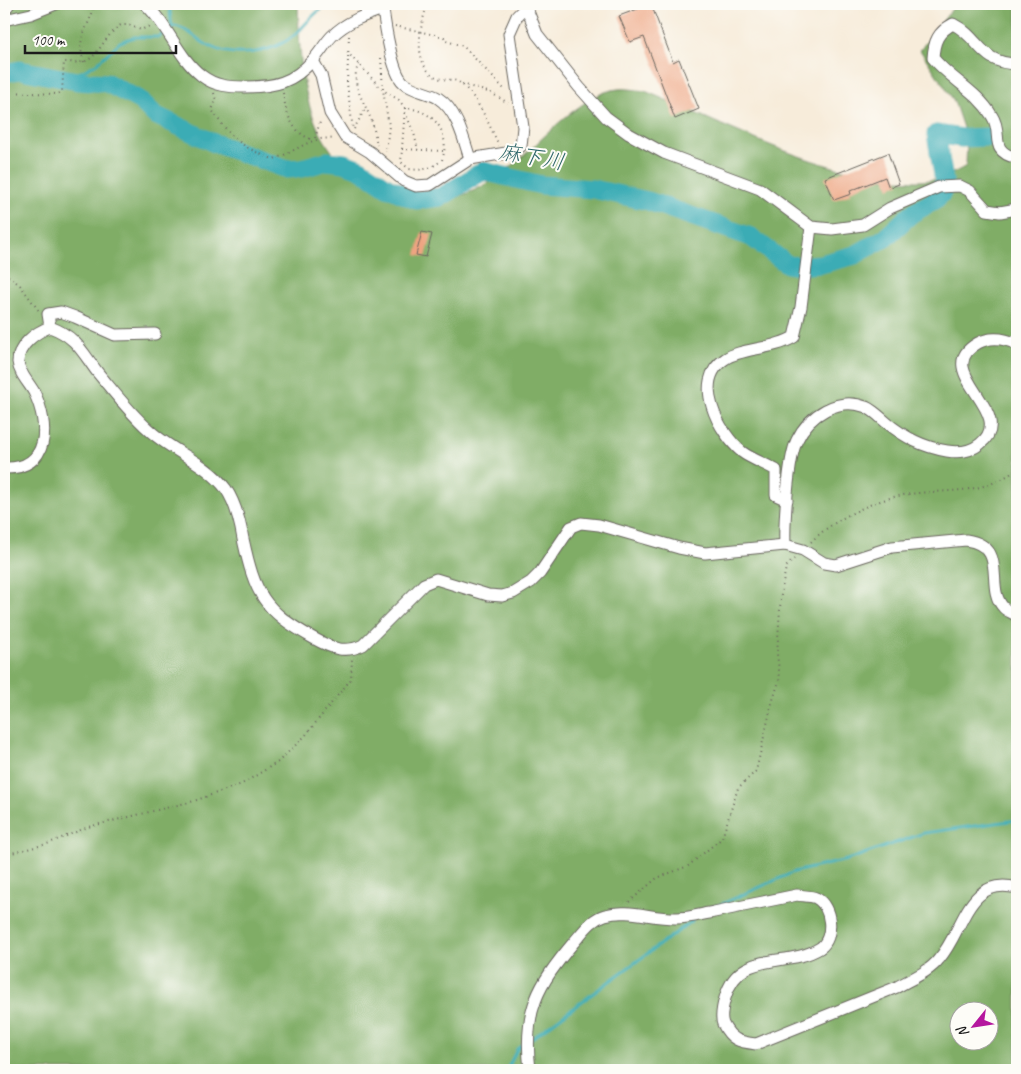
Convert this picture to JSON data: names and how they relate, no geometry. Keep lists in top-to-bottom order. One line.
{"water":["麻下川"],"scale_bar":"100 m","north":"bottom left"}
